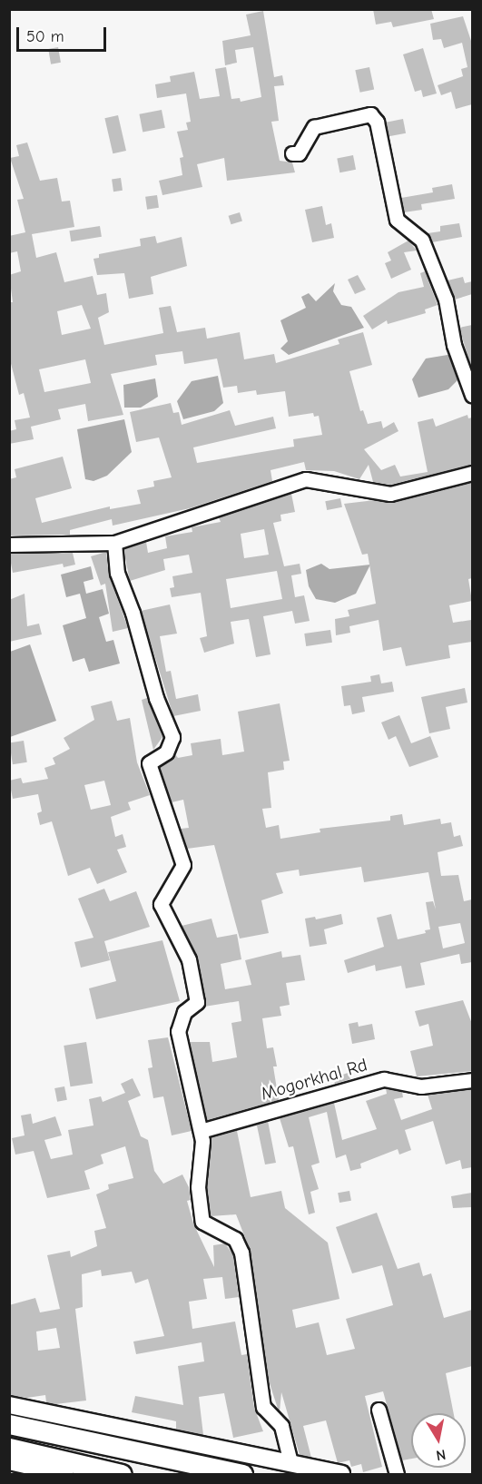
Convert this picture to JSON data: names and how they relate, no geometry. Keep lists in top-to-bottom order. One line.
{"streets":{"street":["Mogorkhal Rd"]},"scale_bar":"50 m","north":"bottom"}
